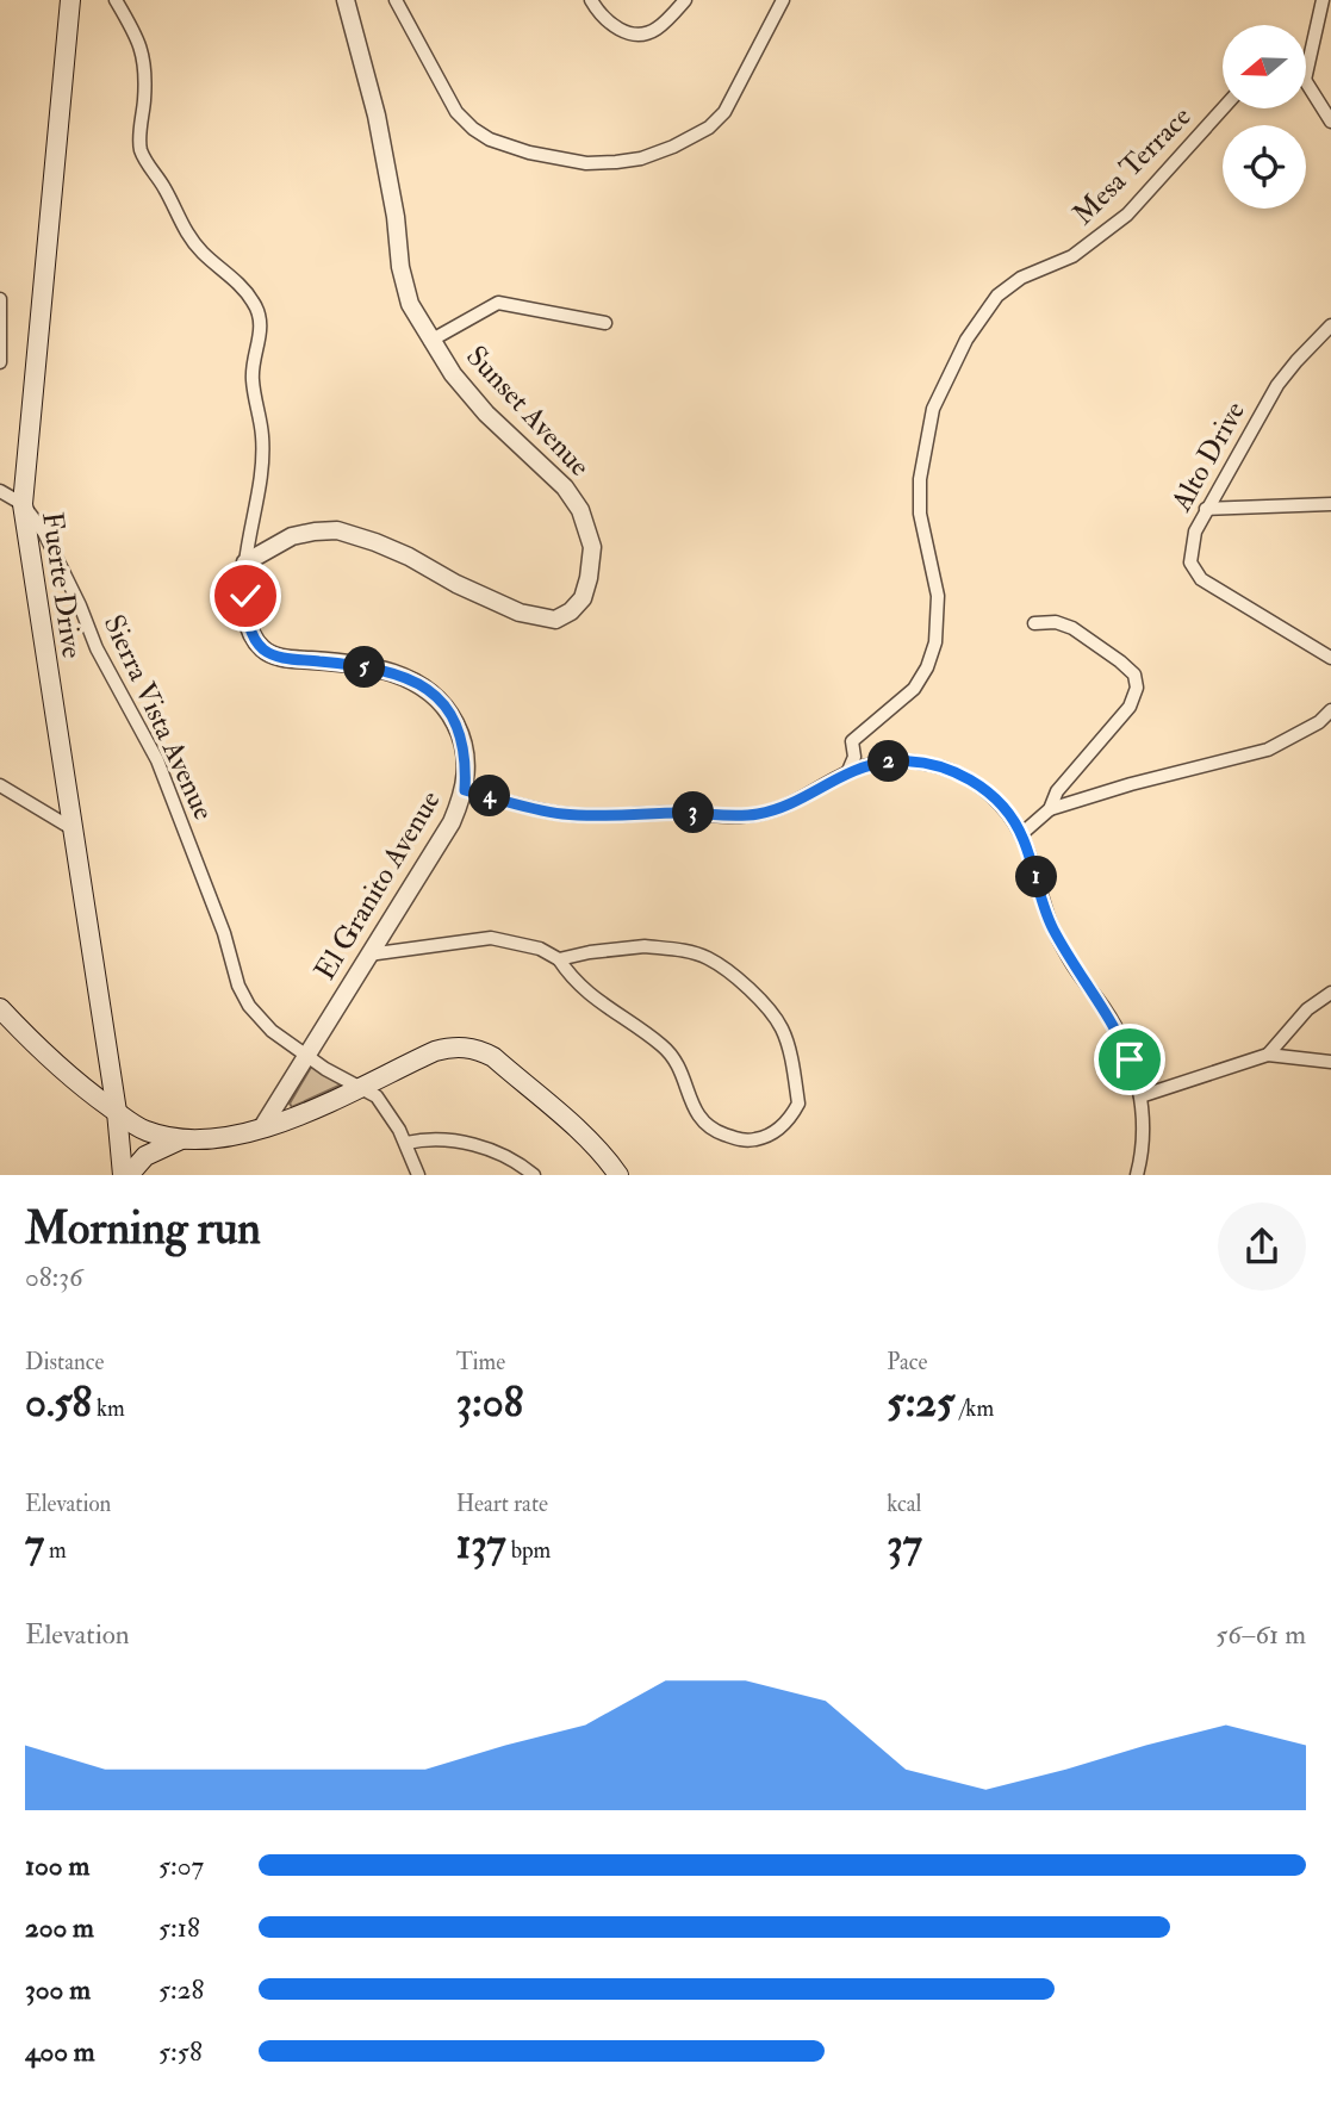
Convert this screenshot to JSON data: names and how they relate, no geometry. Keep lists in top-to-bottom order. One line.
{"streets":{"main road":["Fuerte Drive"],"street":["Mesa Terrace","Sunset Avenue","Alto Drive","Sierra Vista Avenue","El Granito Avenue"]},"crossings":[["Sunset Avenue","El Granito Avenue"],["Fuerte Drive","Sierra Vista Avenue"],["Sierra Vista Avenue","El Granito Avenue"]],"north":"left","page":{"pins":["5","2","4","3","1"],"heading":["Morning run","08:36"],"stats":[["Distance","0.58 km"],["Time","3:08"],["Pace","5:25 /km"],["Elevation","7 m"],["Heart rate","137 bpm"],["kcal","37"]],"chart":["Elevation","56–61 m"],"list":[{"name":"100 m","note":"5:07"},{"name":"200 m","note":"5:18"},{"name":"300 m","note":"5:28"},{"name":"400 m","note":"5:58"}]}}
